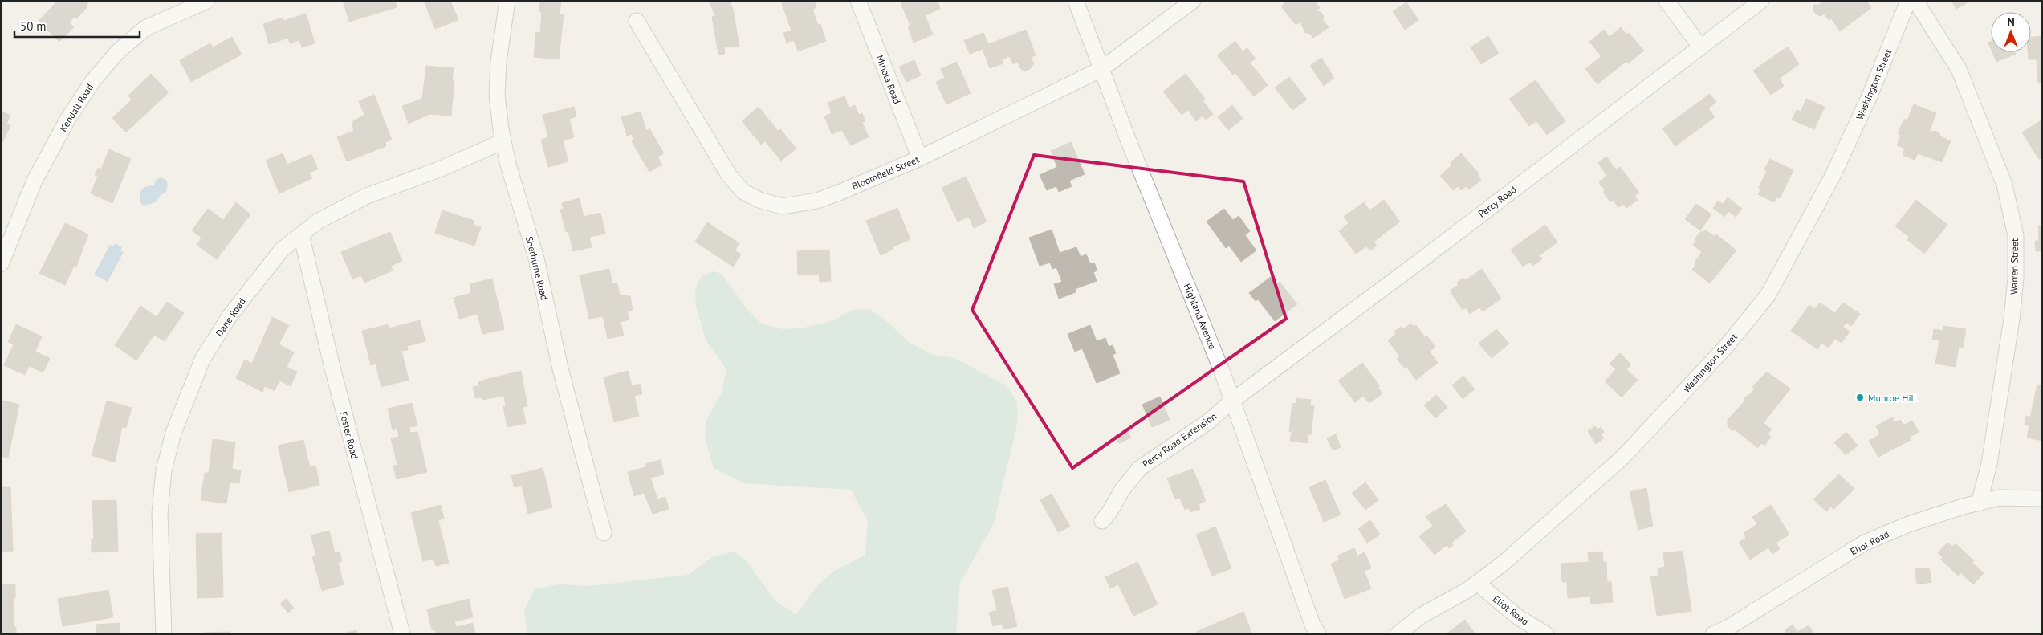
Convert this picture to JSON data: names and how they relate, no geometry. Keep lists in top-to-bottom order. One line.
{"streets":{"street":["Minola Road","Washington Street","Kendall Road","Bloomfield Street","Percy Road","Warren Street","Sherburne Road","Highland Avenue","Dane Road","Foster Road","Percy Road Extension","Eliot Road"]},"crossings":[["Minola Road","Bloomfield Street"],["Washington Street","Eliot Road"],["Bloomfield Street","Highland Avenue"],["Percy Road","Highland Avenue"],["Percy Road","Percy Road Extension"],["Warren Street","Eliot Road"],["Sherburne Road","Dane Road"],["Highland Avenue","Percy Road Extension"],["Dane Road","Foster Road"]],"places":["Munroe Hill"],"scale_bar":"50 m","north":"top"}
